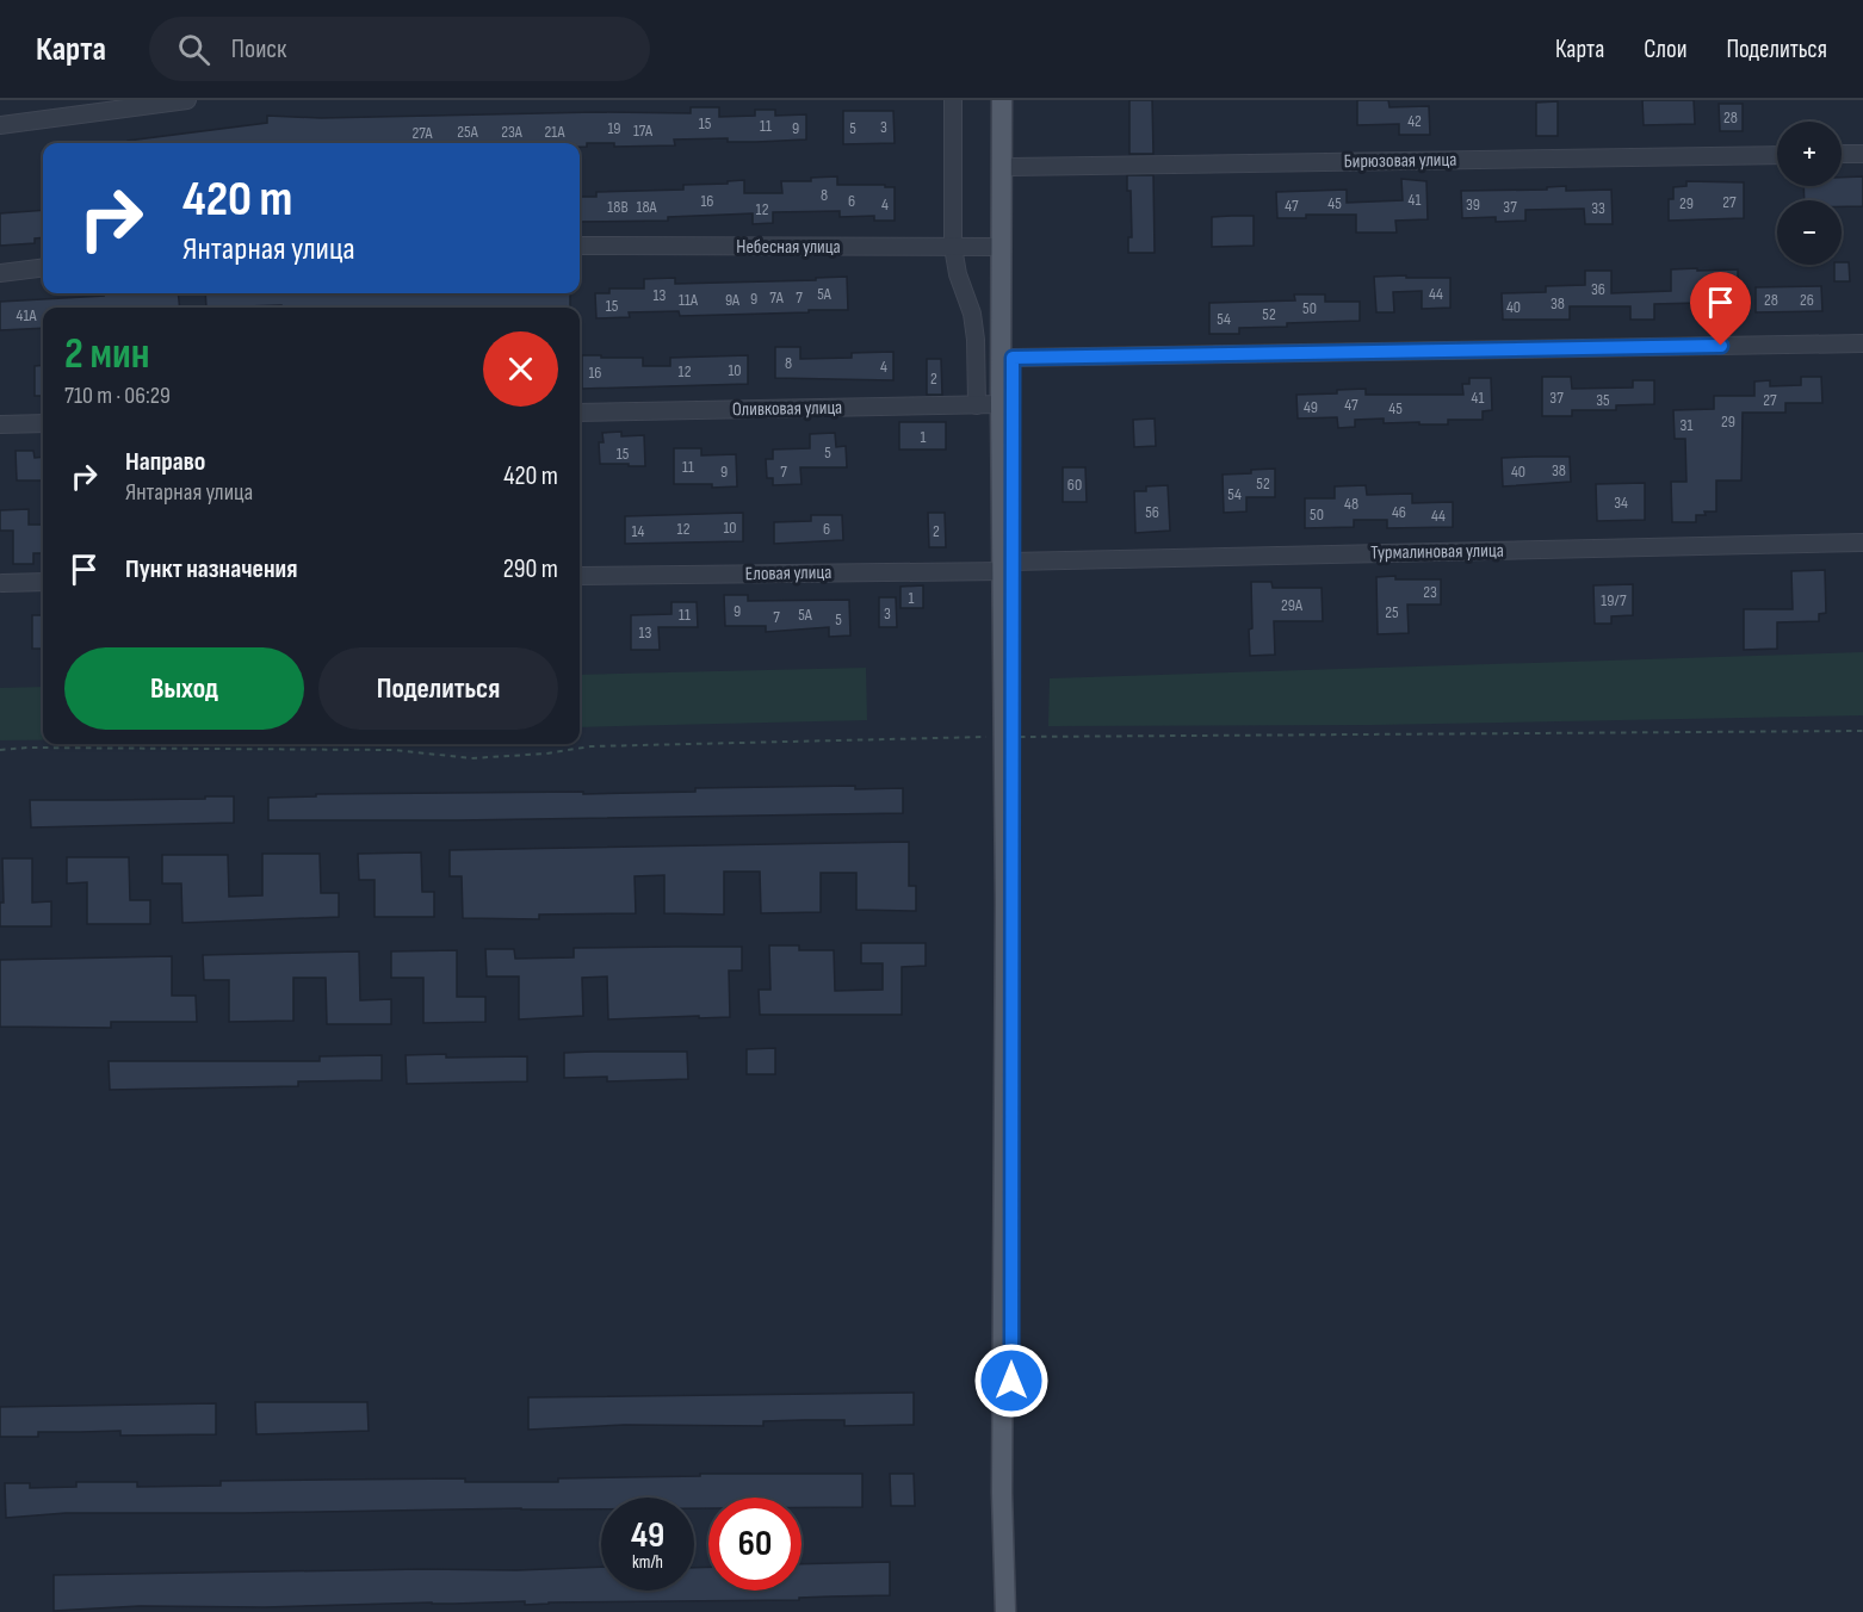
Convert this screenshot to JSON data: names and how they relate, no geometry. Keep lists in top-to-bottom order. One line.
{"streets":{"street":["Бирюзовая улица","Небесная улица","Оливковая улица","Турмалиновая улица","Еловая улица"]},"crossings":[["Турмалиновая улица","Еловая улица"]],"house_numbers":["28","42","15","11","3","19","9","5","17А","25А","23А","21А","27А","8","41","16","6","27","45","29","4","39","47","18В","18А","37","33","12","36","5А","44","13","7А","7","9","11А","9А","28","26","38","15","40","50","52","41А","54","8","4","10","12","16","2","41","37","35","27","47","49","45","29","31","1","5","15","11","38","9","7","40","52","60","54","34","48","56","46","50","44","10","12","6","14","2","23","1","19/7","29А","9","25","3","11","5А","7","5","13"],"page":{"header":"Карта","search":"Поиск","nav":["Карта","Слои","Поделиться"],"map_buttons":["+","−"],"turn":["420 m","Янтарная улица"],"heading":["2 мин","710 m · 06:29"],"list":[{"name":"Направо","note":"Янтарная улица","value":"420 m"},{"name":"Пункт назначения","value":"290 m"}],"buttons":["Выход","Поделиться"],"speed":"49 km/h","limit":"60"}}
